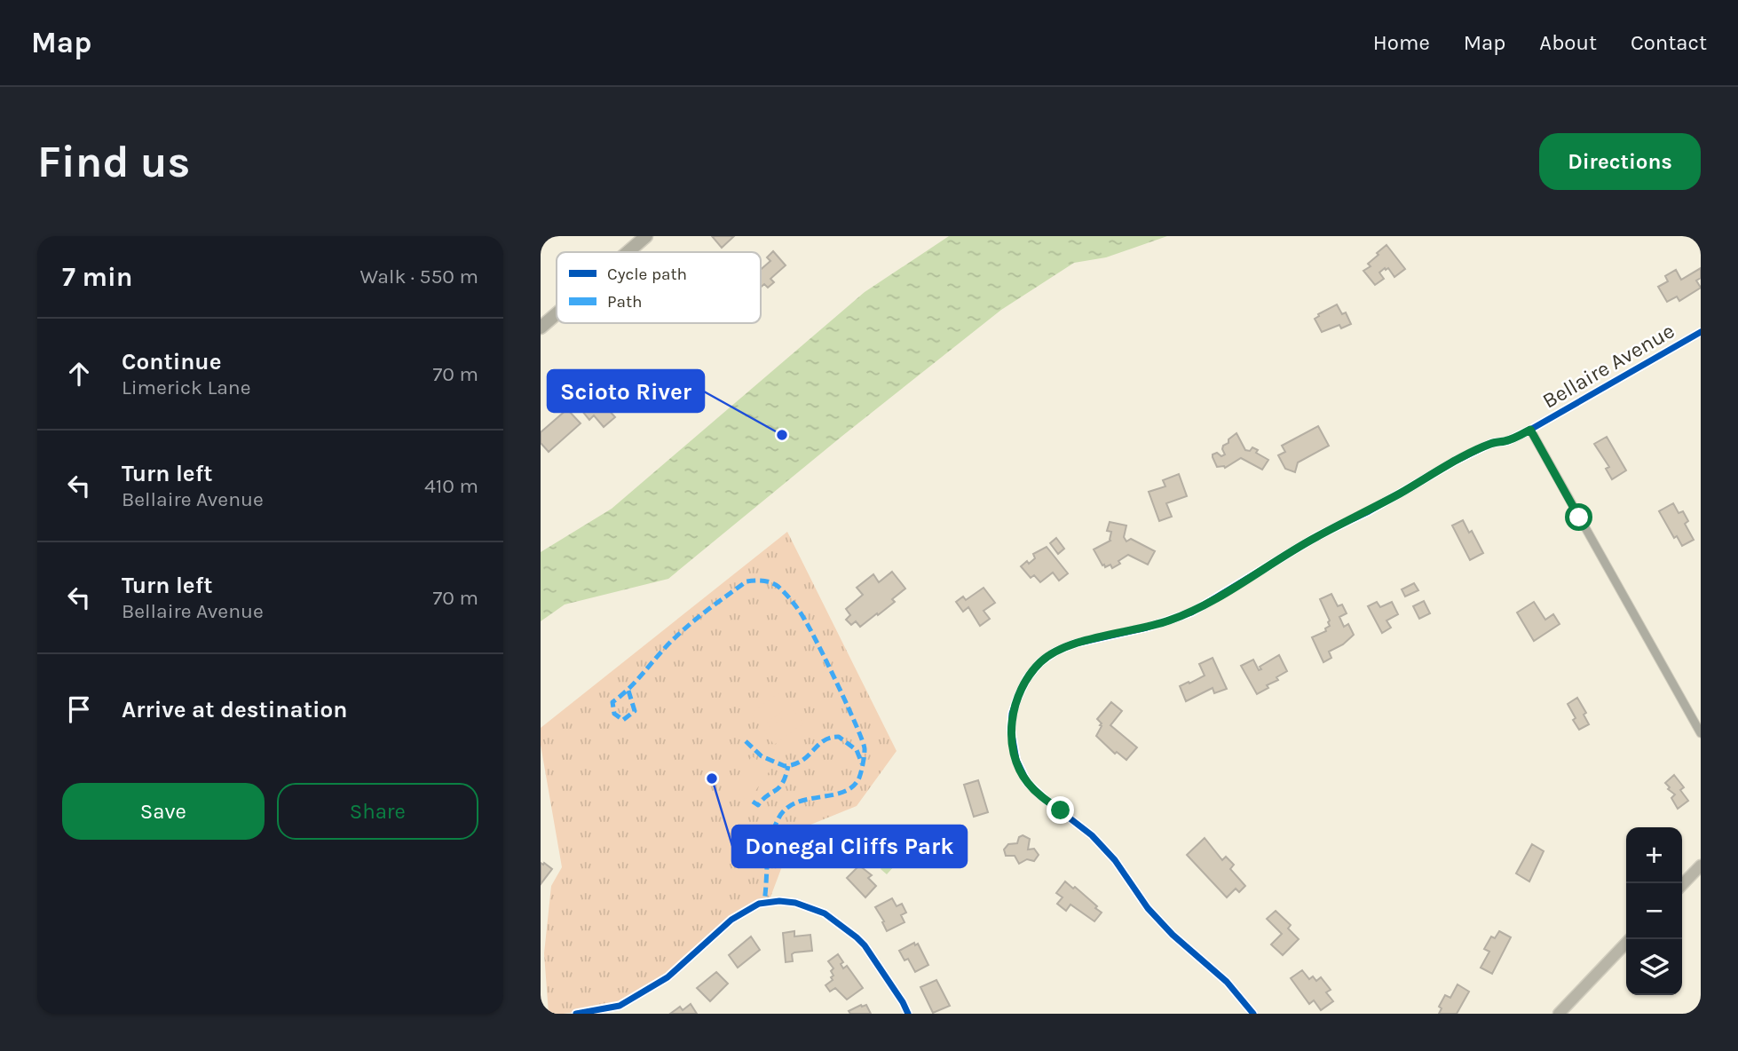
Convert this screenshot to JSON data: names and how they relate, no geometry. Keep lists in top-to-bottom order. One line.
{"streets":{"street":["Bellaire Avenue"]},"places":["Scioto River","Donegal Cliffs Park"],"legend":["Cycle path","Path"],"page":{"header":"Map","nav":["Home","Map","About","Contact"],"buttons":["Directions",["Save","Share"]],"title":"Find us","heading":["7 min","Walk · 550 m"],"list":[["Continue","Limerick Lane","70 m"],["Turn left","Bellaire Avenue","410 m"],["Turn left","Bellaire Avenue","70 m"],"Arrive at destination"],"map_buttons":["+","−"]}}
